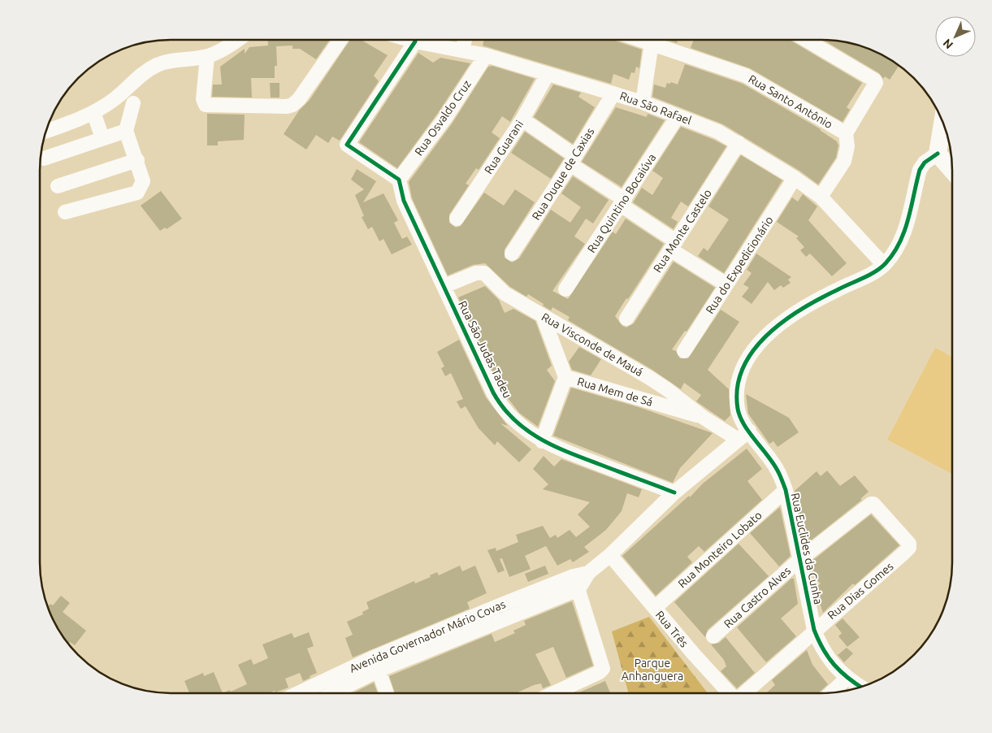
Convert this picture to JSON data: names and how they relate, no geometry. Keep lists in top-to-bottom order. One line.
{"streets":{"street":["Rua Santo Antônio","Rua São Rafael","Rua Osvaldo Cruz","Rua Guarani","Rua Duque de Caxias","Rua Quintino Bocaiúva","Rua Monte Castelo","Rua do Expedicionário","Rua Visconde de Mauá","Rua São Judas Tadeu","Rua Mem de Sá","Rua Euclides da Cunha","Rua Monteiro Lobato","Rua Dias Gomes","Rua Castro Alves","Rua Três","Avenida Governador Mário Covas"]},"crossings":[["Rua São Rafael","Rua Osvaldo Cruz"],["Rua São Rafael","Rua Guarani"],["Rua São Rafael","Rua Duque de Caxias"],["Rua São Rafael","Rua Quintino Bocaiúva"],["Rua São Rafael","Rua Monte Castelo"],["Rua São Rafael","Rua do Expedicionário"],["Rua São Rafael","Rua Euclides da Cunha"],["Rua Osvaldo Cruz","Rua São Judas Tadeu"],["Rua Visconde de Mauá","Rua São Judas Tadeu"],["Rua Visconde de Mauá","Rua Mem de Sá"],["Rua Visconde de Mauá","Rua Euclides da Cunha"],["Rua Euclides da Cunha","Rua Monteiro Lobato"],["Rua Euclides da Cunha","Rua Dias Gomes"],["Rua Euclides da Cunha","Rua Castro Alves"],["Rua Monteiro Lobato","Rua Três"],["Rua Dias Gomes","Rua Castro Alves"],["Rua Três","Avenida Governador Mário Covas"]],"parks":["Parque Anhanguera"],"north":"bottom left"}
